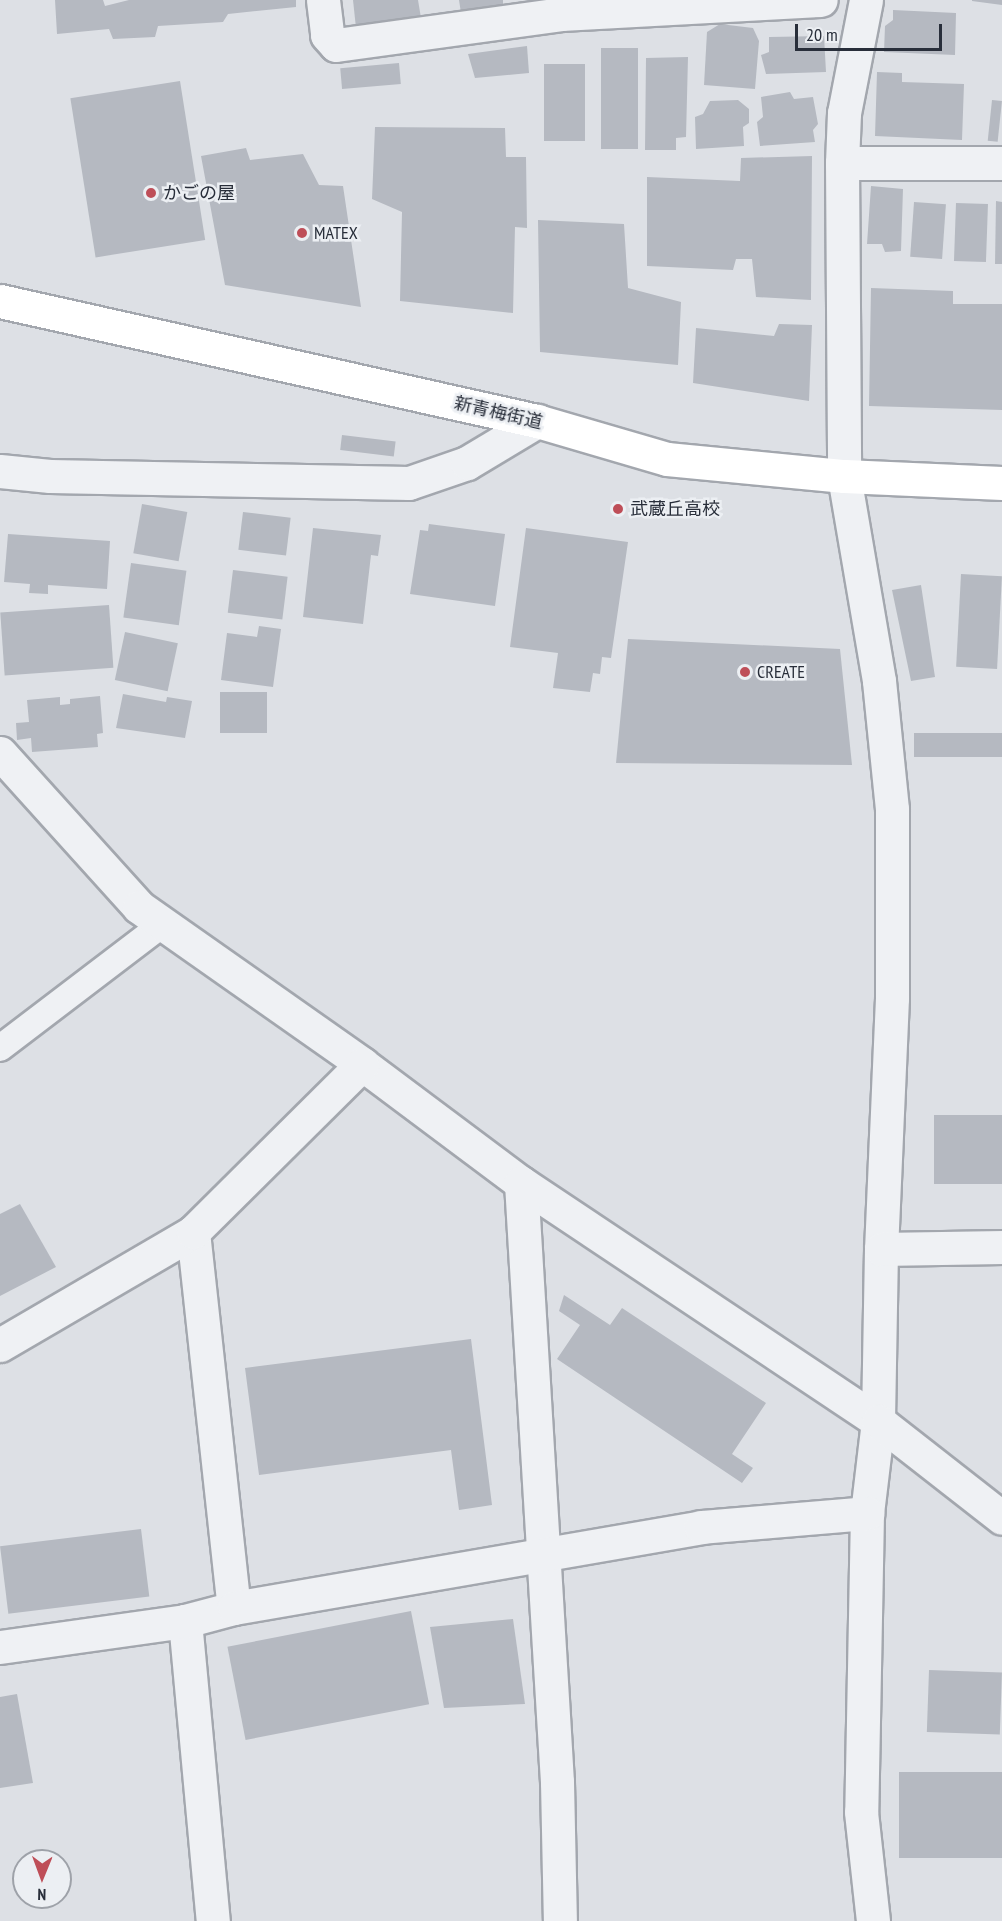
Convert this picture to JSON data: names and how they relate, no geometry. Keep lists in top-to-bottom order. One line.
{"streets":{"main road":["新青梅街道"]},"places":["かごの屋","MATEX","武蔵丘高校","CREATE"],"scale_bar":"20 m","north":"bottom"}
